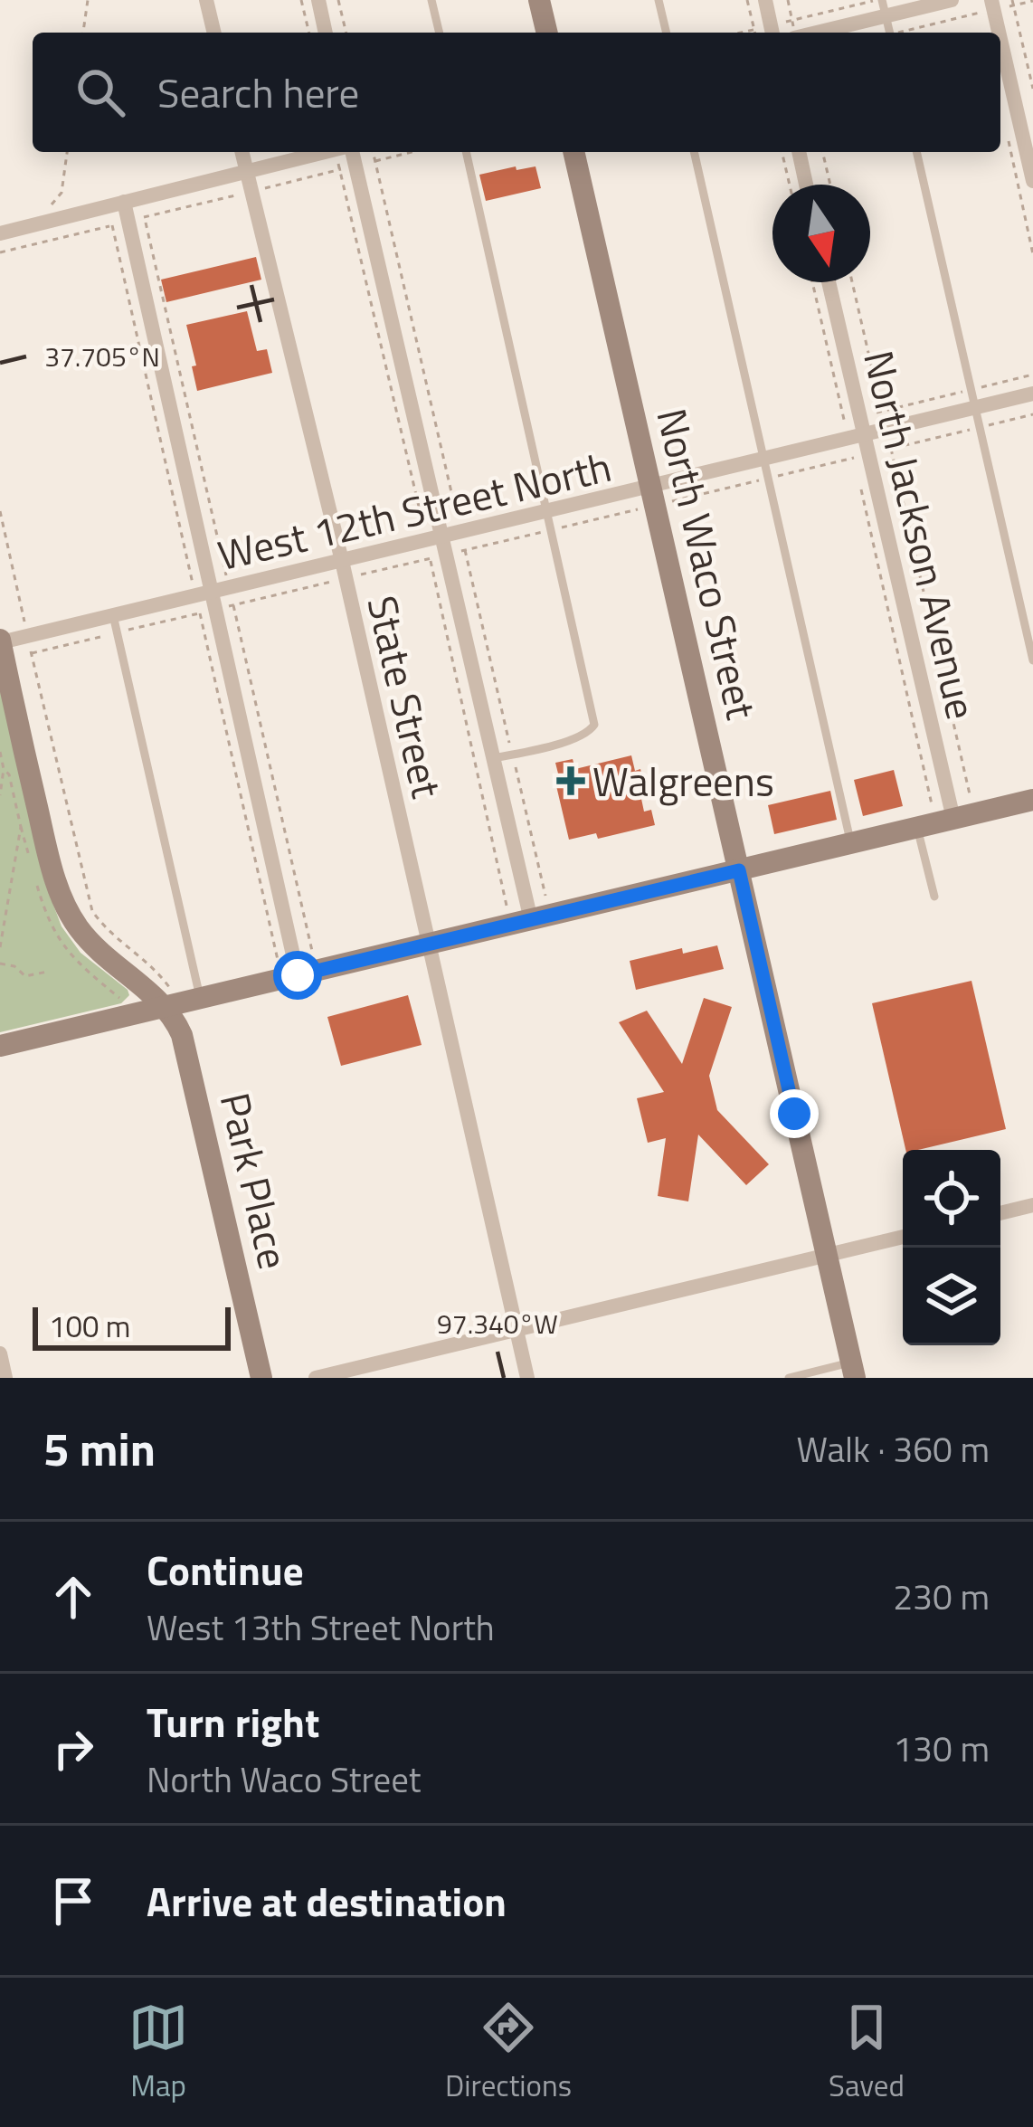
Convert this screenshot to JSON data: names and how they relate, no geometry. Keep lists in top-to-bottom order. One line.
{"streets":{"street":["West 12th Street North","North Jackson Avenue","North Waco Street","State Street","Park Place"]},"crossings":[["West 12th Street North","North Jackson Avenue"],["West 12th Street North","North Waco Street"],["West 12th Street North","State Street"]],"places":{"health":["Walgreens"]},"scale_bar":"100 m","north":"bottom","page":{"search":"Search here","scale":"100 m","heading":["5 min","Walk · 360 m"],"list":[["Continue","West 13th Street North","230 m"],["Turn right","North Waco Street","130 m"],"Arrive at destination"],"nav":["Map","Directions","Saved"]},"coordinates":["37.705°N","97.340°W"]}
